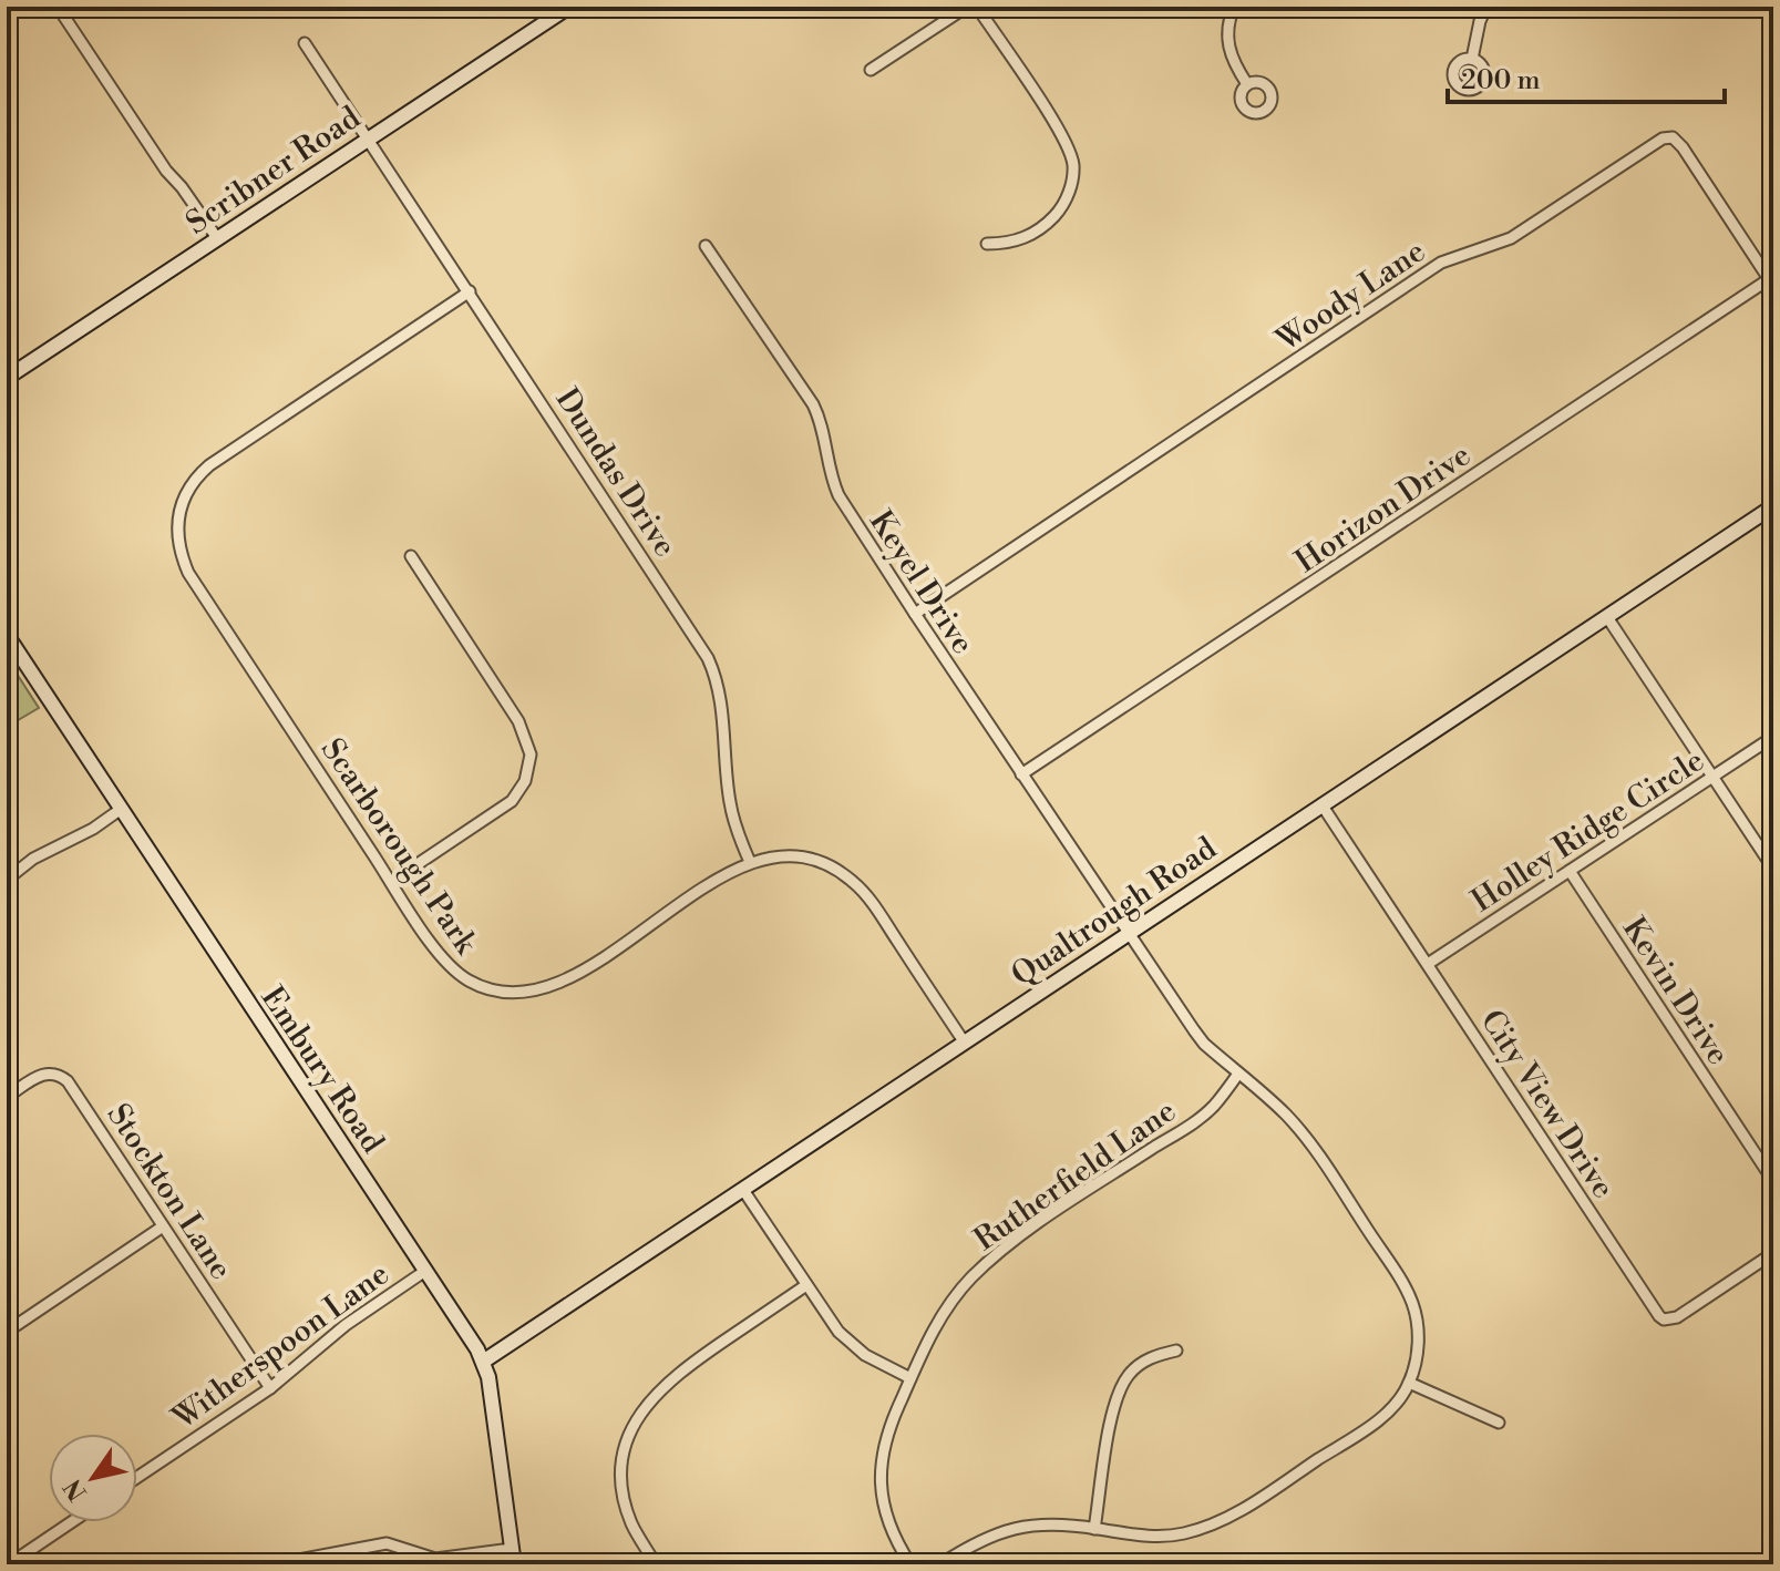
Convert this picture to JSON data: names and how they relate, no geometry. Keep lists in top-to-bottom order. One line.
{"streets":{"street":["Scribner Road","Woody Lane","Dundas Drive","Horizon Drive","Keyel Drive","Holley Ridge Circle","Scarborough Park","Qualtrough Road","Kevin Drive","Embury Road","City View Drive","Rutherfield Lane","Stockton Lane","Witherspoon Lane"]},"crossings":[["Scribner Road","Dundas Drive"],["Woody Lane","Horizon Drive"],["Woody Lane","Keyel Drive"],["Dundas Drive","Scarborough Park"],["Horizon Drive","Keyel Drive"],["Keyel Drive","Qualtrough Road"],["Keyel Drive","Rutherfield Lane"],["Holley Ridge Circle","Kevin Drive"],["Holley Ridge Circle","City View Drive"],["Scarborough Park","Qualtrough Road"],["Qualtrough Road","Embury Road"],["Qualtrough Road","City View Drive"],["Embury Road","Witherspoon Lane"],["Stockton Lane","Witherspoon Lane"]],"scale_bar":"200 m","north":"bottom left"}
